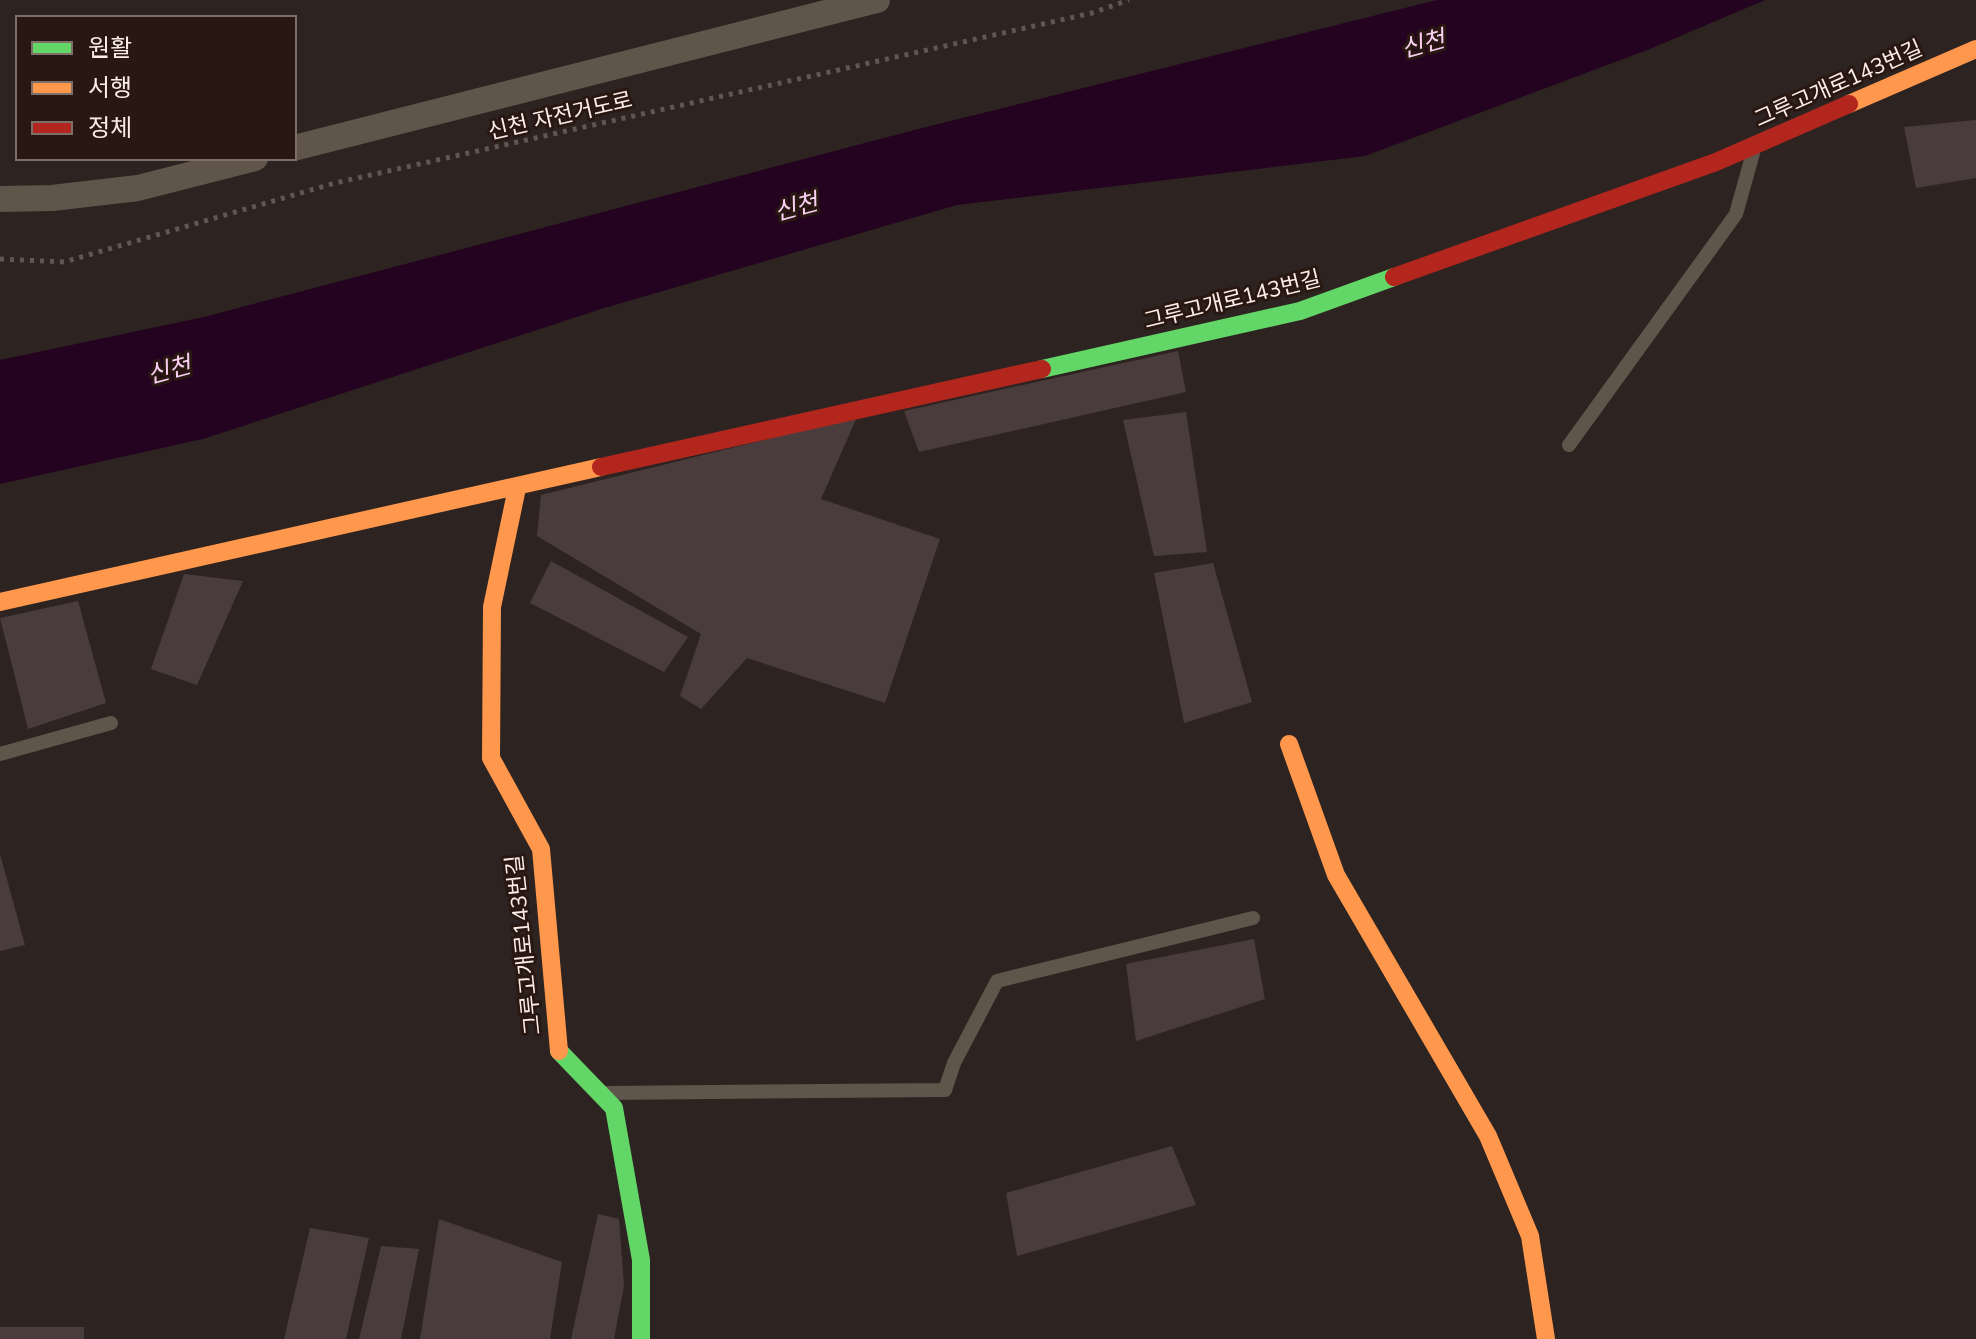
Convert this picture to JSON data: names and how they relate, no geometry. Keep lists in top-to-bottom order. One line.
{"streets":{"street":["그루고개로143번길"],"path":["신천 자전거도로"]},"water":["신천"],"legend":["원활","서행","정체"]}
